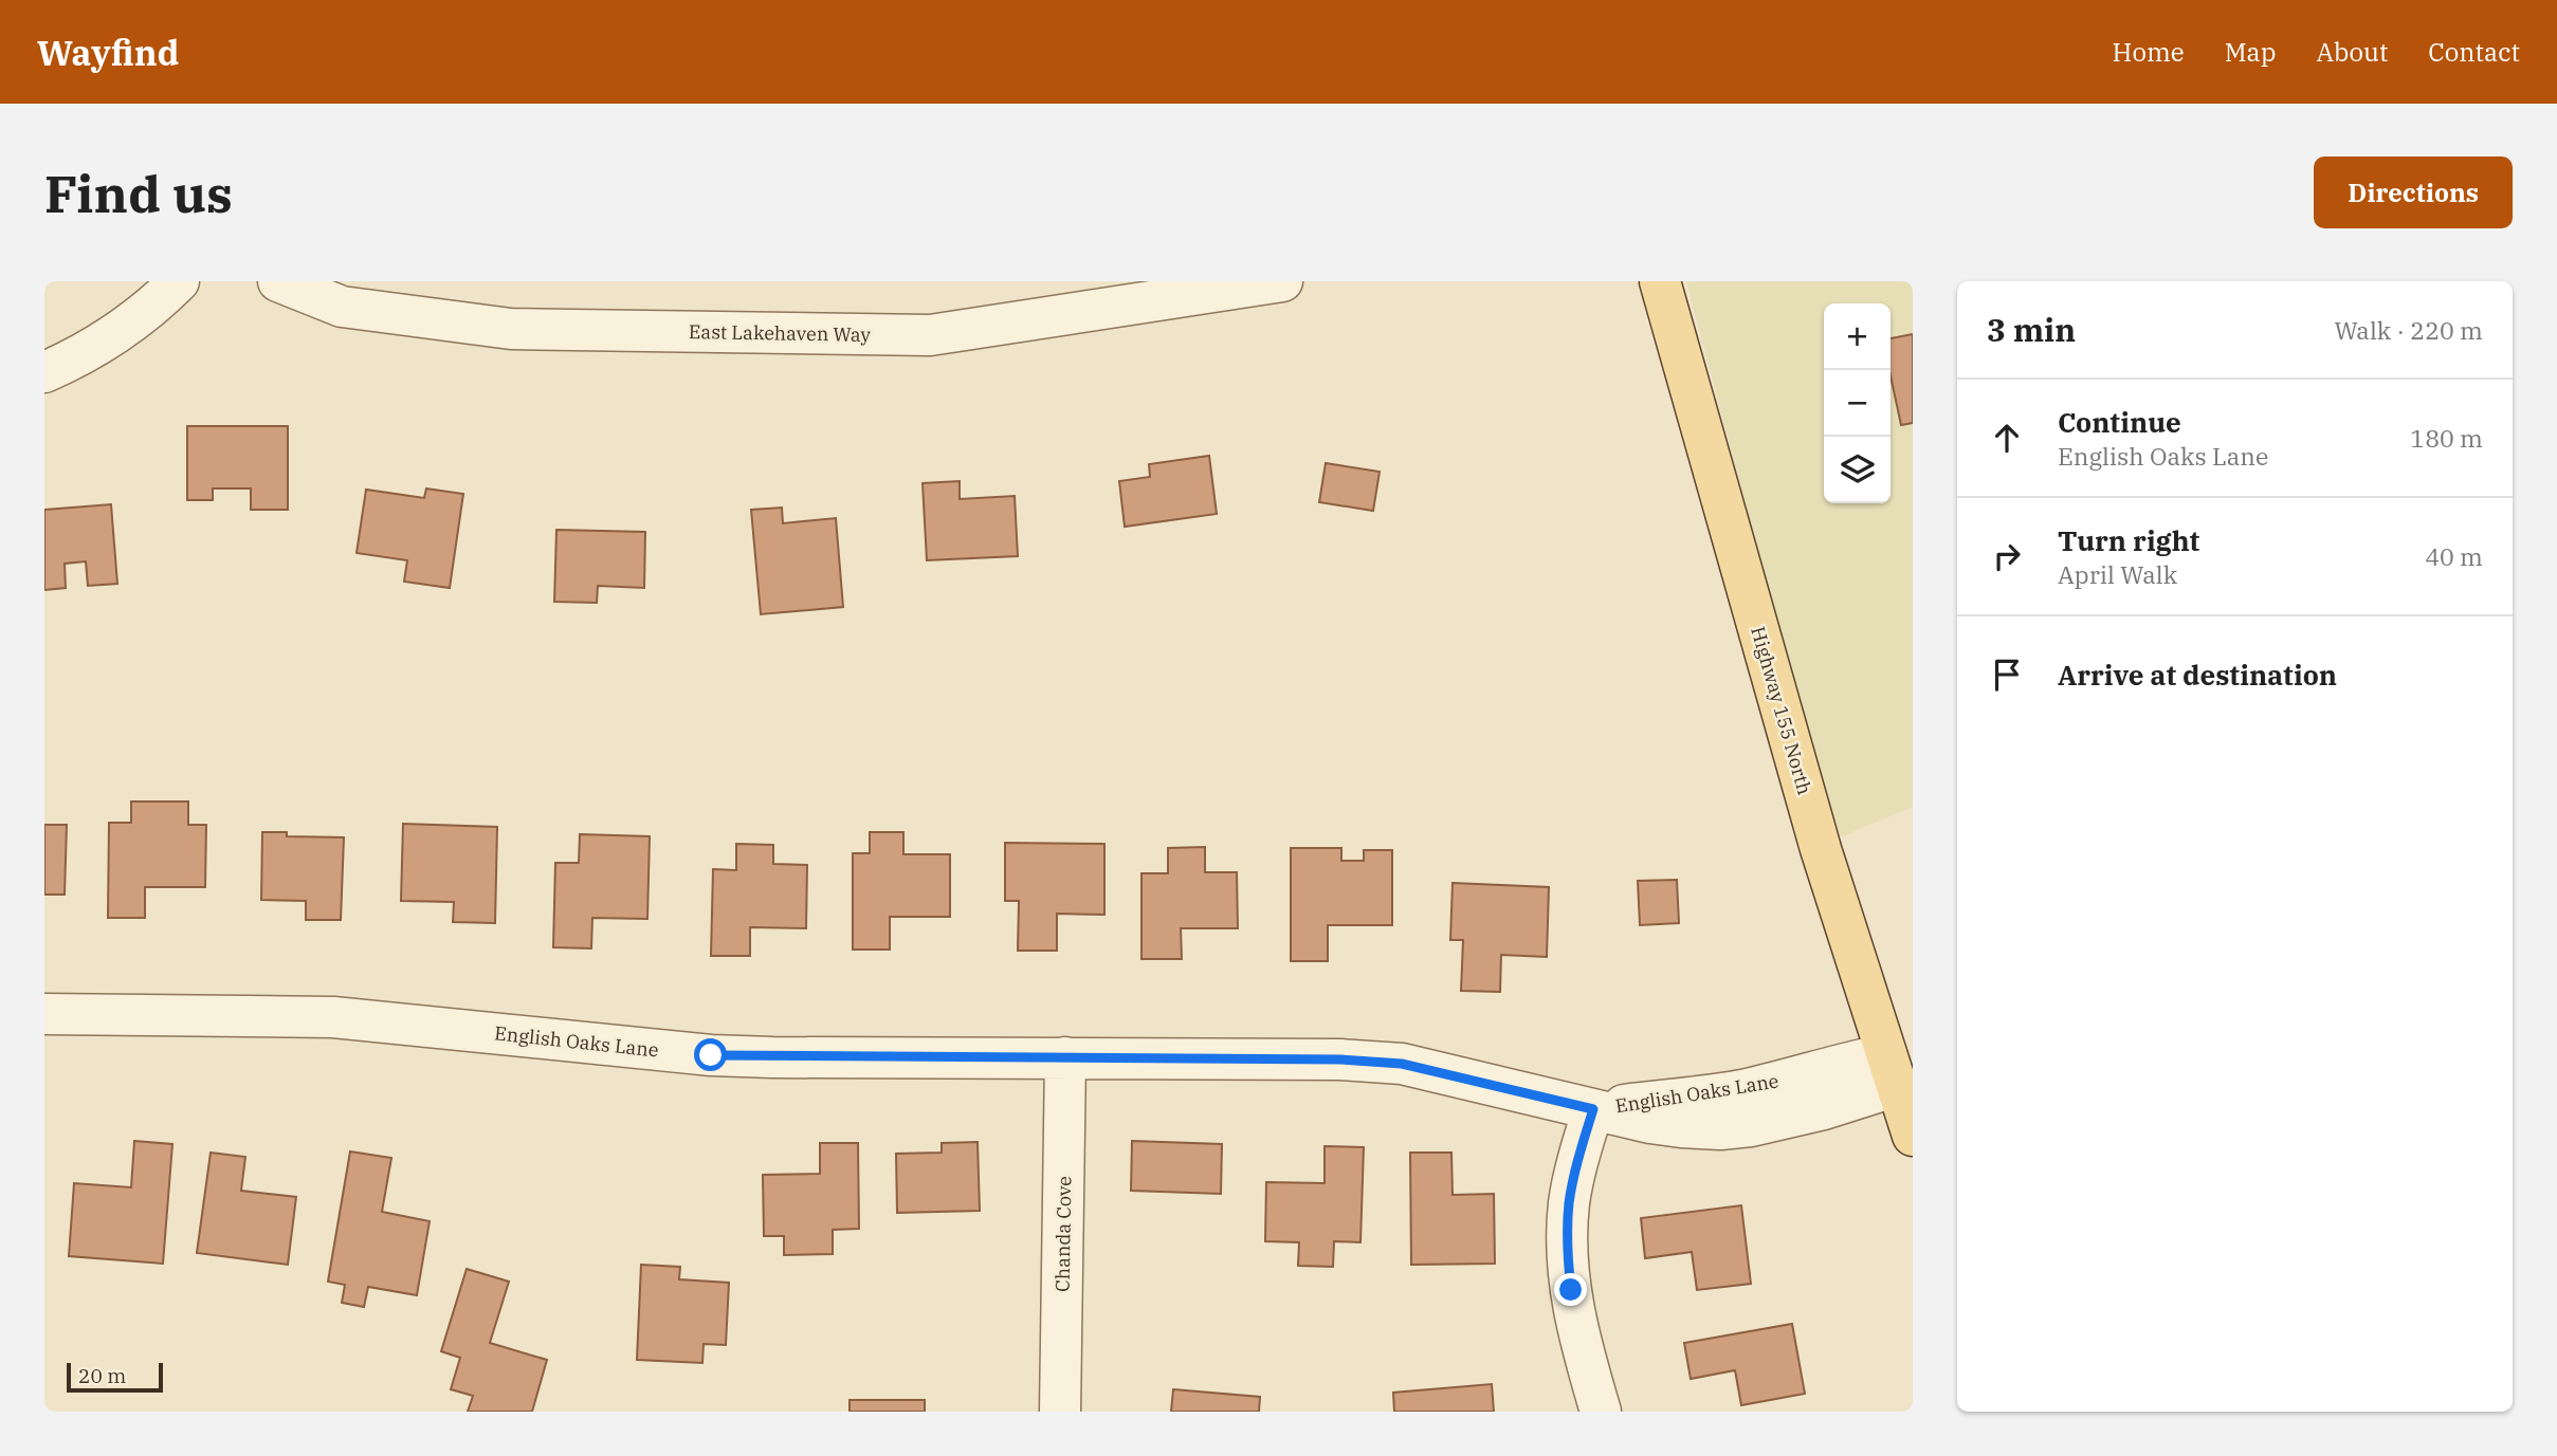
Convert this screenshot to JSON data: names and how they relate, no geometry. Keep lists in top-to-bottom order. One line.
{"streets":{"main road":["Highway 155 North"],"street":["East Lakehaven Way","English Oaks Lane","Chanda Cove"]},"crossings":[["Highway 155 North","English Oaks Lane"],["English Oaks Lane","Chanda Cove"]],"scale_bar":"20 m","page":{"header":"Wayfind","nav":["Home","Map","About","Contact"],"buttons":"Directions","title":"Find us","heading":["3 min","Walk · 220 m"],"map_buttons":["+","−"],"list":[["Continue","English Oaks Lane","180 m"],["Turn right","April Walk","40 m"],"Arrive at destination"],"scale":"20 m"}}
